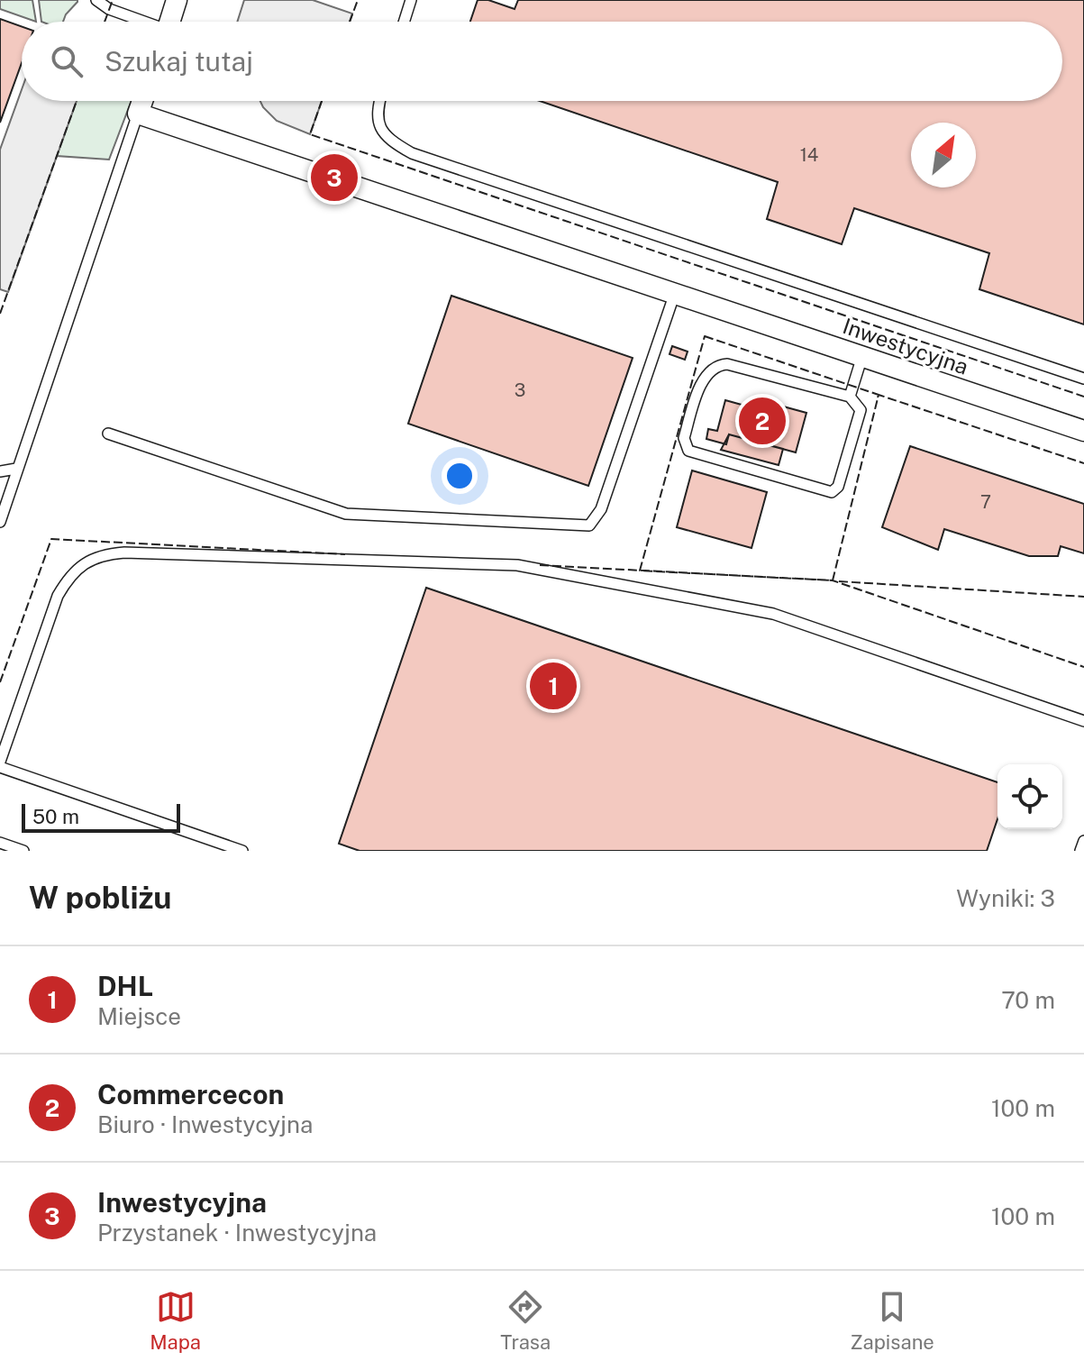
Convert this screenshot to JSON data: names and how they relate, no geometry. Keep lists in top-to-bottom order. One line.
{"streets":{"street":["Inwestycyjna"]},"house_numbers":["14","3","7"],"scale_bar":"50 m","north":"top right","page":{"search":"Szukaj tutaj","pins":["3","2","1"],"scale":"50 m","heading":["W pobliżu","Wyniki: 3"],"list":[{"mark":"1","name":"DHL","note":"Miejsce","value":"70 m"},{"mark":"2","name":"Commercecon","note":"Biuro · Inwestycyjna","value":"100 m"},{"mark":"3","name":"Inwestycyjna","note":"Przystanek · Inwestycyjna","value":"100 m"}],"nav":["Mapa","Trasa","Zapisane"]}}
